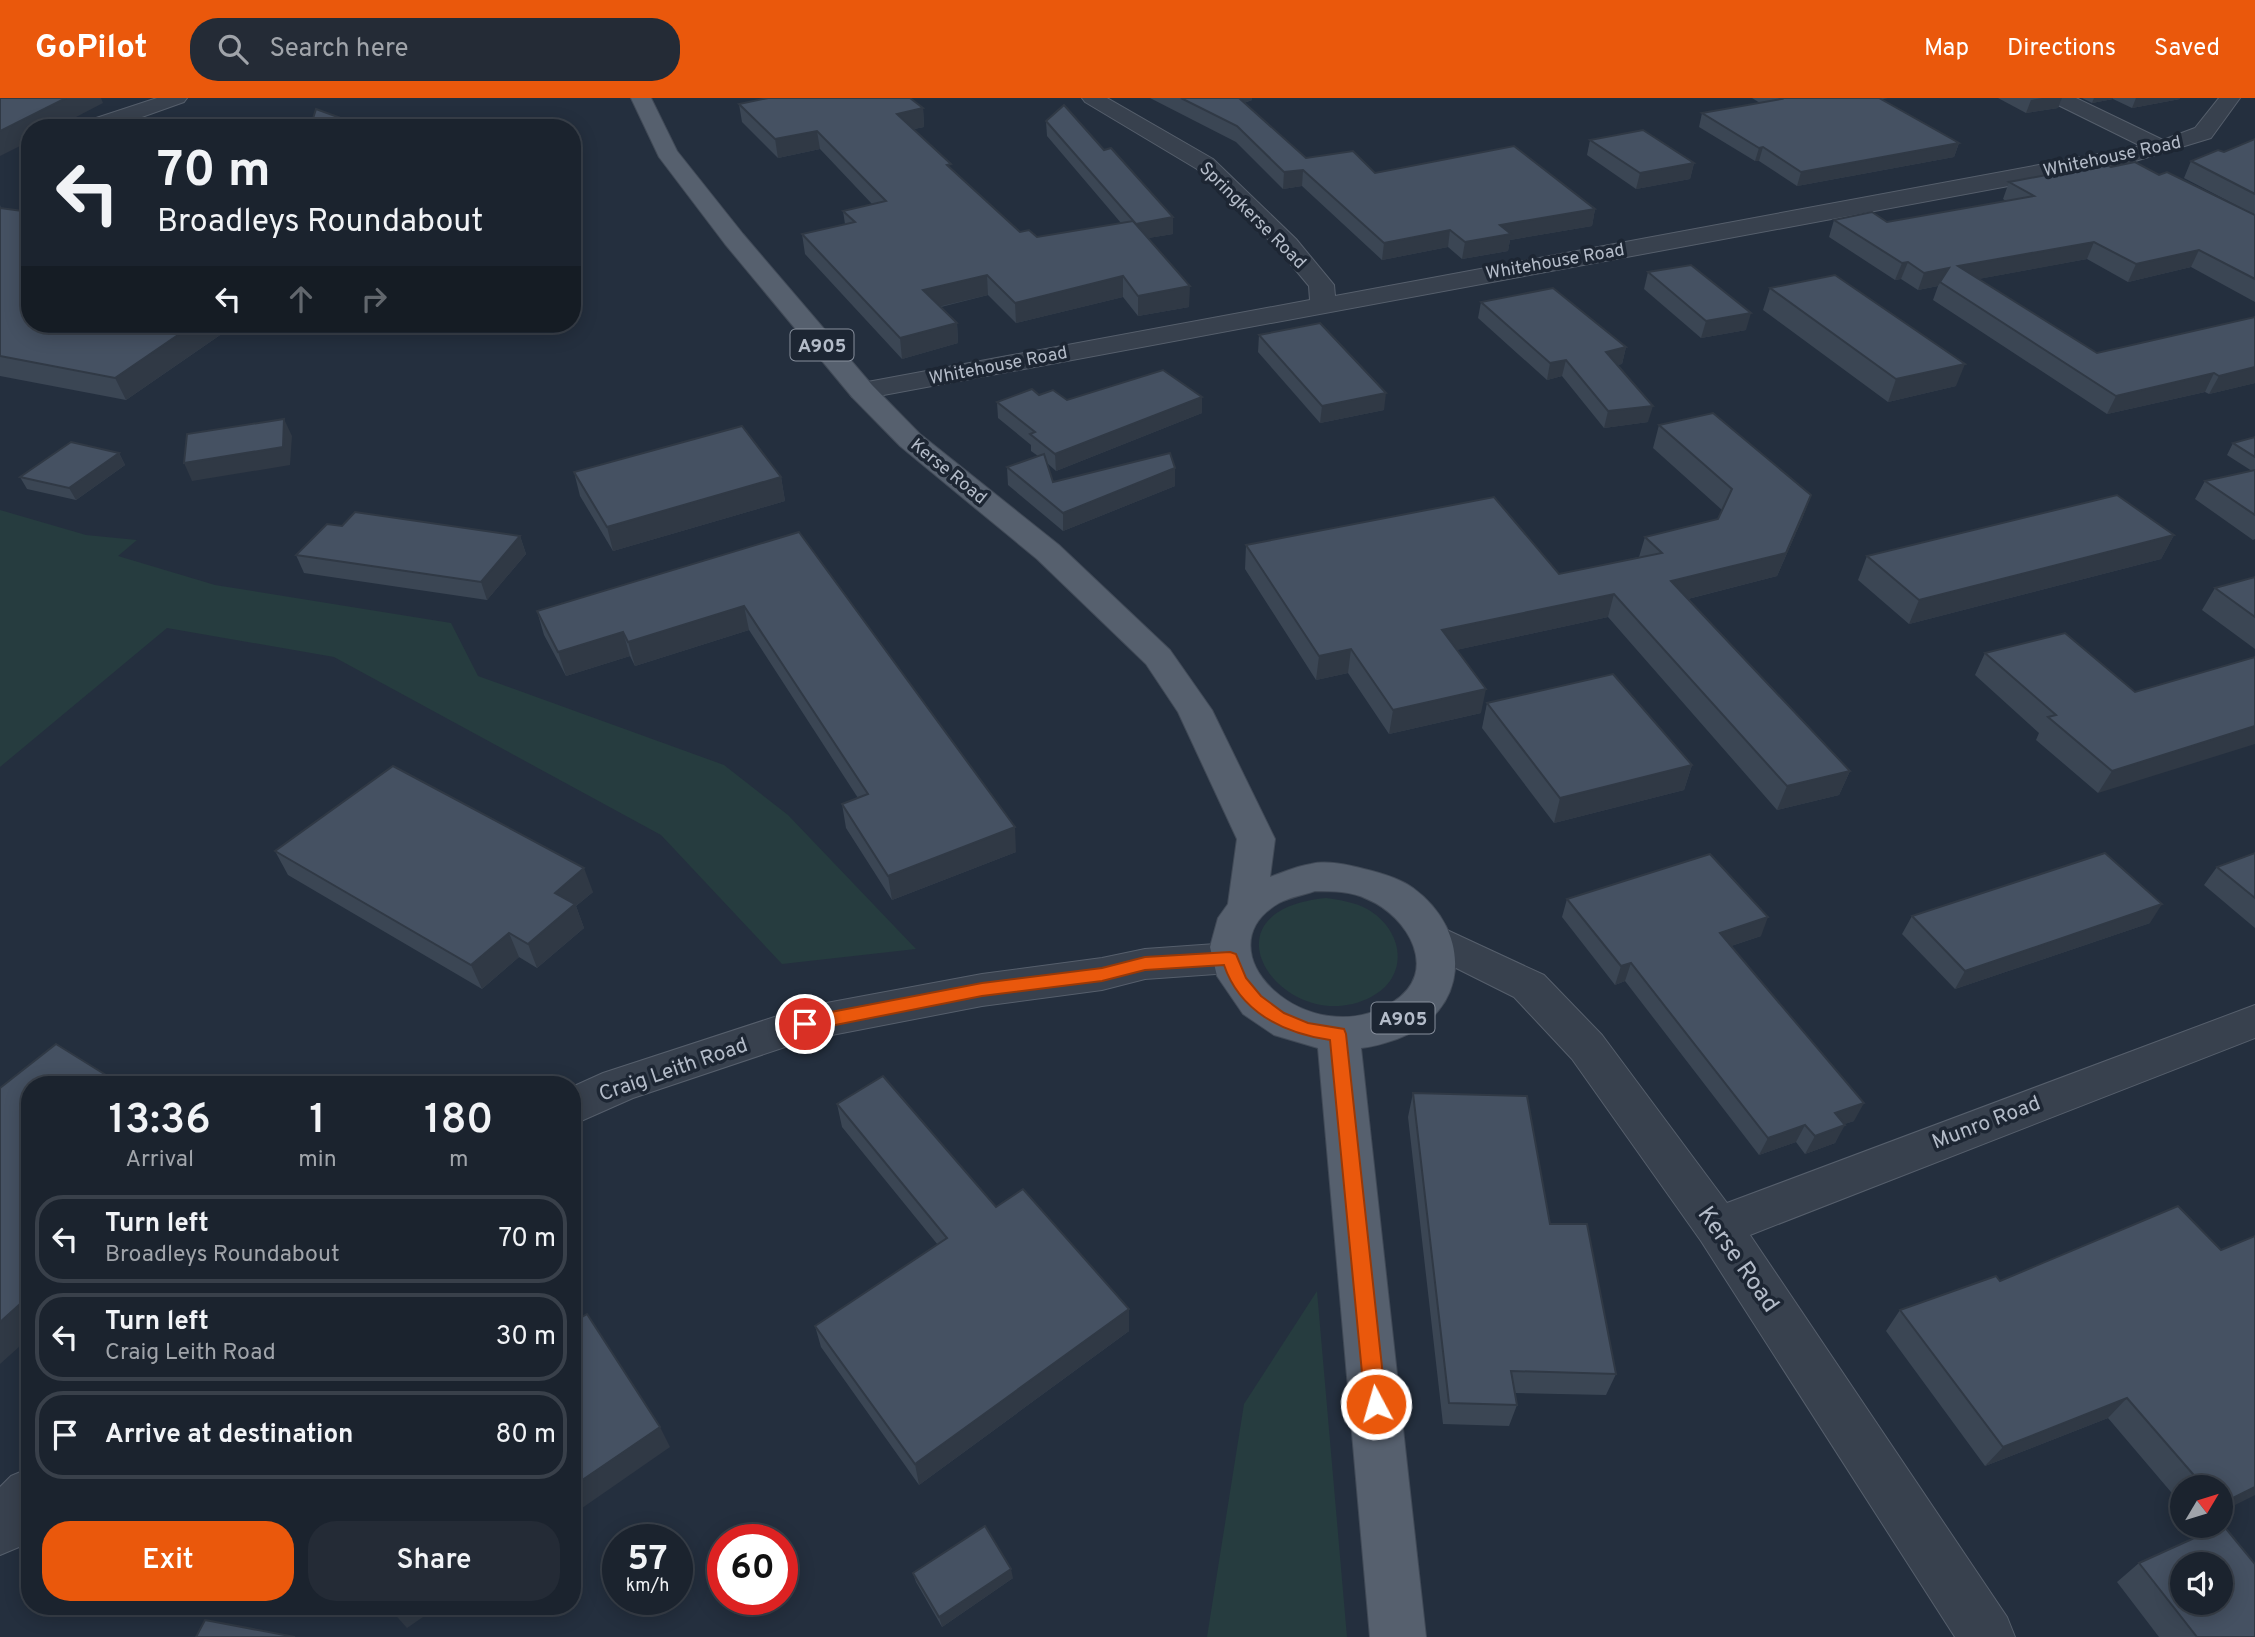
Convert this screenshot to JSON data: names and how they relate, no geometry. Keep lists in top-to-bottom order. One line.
{"streets":{"main road":["A905","Kerse Road"],"street":["Whitehouse Road","Springkerse Road","Craig Leith Road","Munro Road"]},"crossings":[["Whitehouse Road","Springkerse Road"],["Whitehouse Road","Kerse Road"],["A905","Kerse Road"],["A905","Craig Leith Road"],["Kerse Road","Craig Leith Road"],["Kerse Road","Munro Road"]],"north":"top right","page":{"header":"GoPilot","search":"Search here","nav":["Map","Directions","Saved"],"turn":["70 m","Broadleys Roundabout"],"eta":["13:36","Arrival","1","min","180","m"],"list":[{"name":"Turn left","note":"Broadleys Roundabout","value":"70 m"},{"name":"Turn left","note":"Craig Leith Road","value":"30 m"},{"name":"Arrive at destination","value":"80 m"}],"buttons":["Exit","Share"],"speed":"57 km/h","limit":"60"}}
